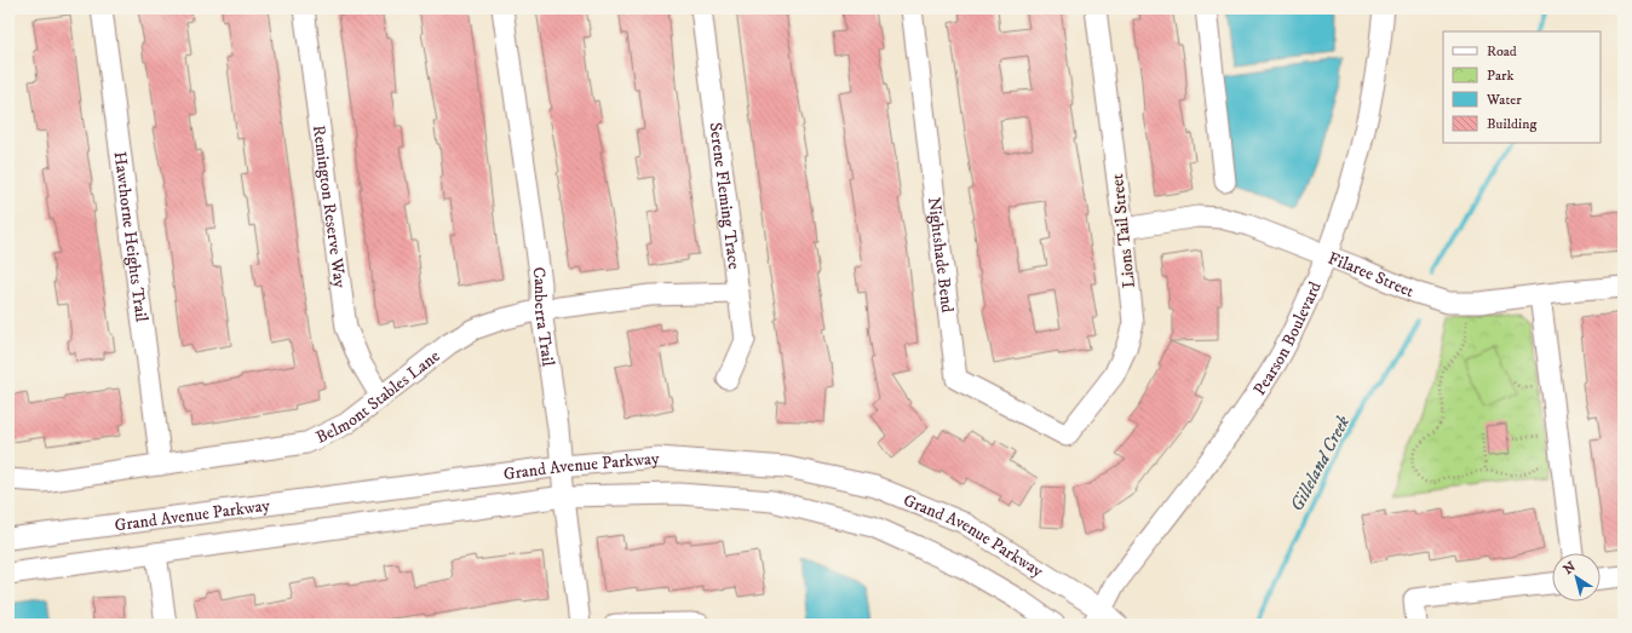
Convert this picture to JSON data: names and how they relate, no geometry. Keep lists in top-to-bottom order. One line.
{"streets":{"street":["Serene Fleming Trace","Remington Reserve Way","Lions Tail Street","Hawthorne Heights Trail","Nightshade Bend","Filaree Street","Canberra Trail","Pearson Boulevard","Belmont Stables Lane","Grand Avenue Parkway"]},"crossings":[["Serene Fleming Trace","Belmont Stables Lane"],["Remington Reserve Way","Belmont Stables Lane"],["Lions Tail Street","Nightshade Bend"],["Lions Tail Street","Filaree Street"],["Hawthorne Heights Trail","Belmont Stables Lane"],["Filaree Street","Pearson Boulevard"],["Canberra Trail","Belmont Stables Lane"],["Canberra Trail","Grand Avenue Parkway"],["Pearson Boulevard","Grand Avenue Parkway"]],"water":["Gilleland Creek"],"legend":["Road","Park","Water","Building"],"north":"top left"}
